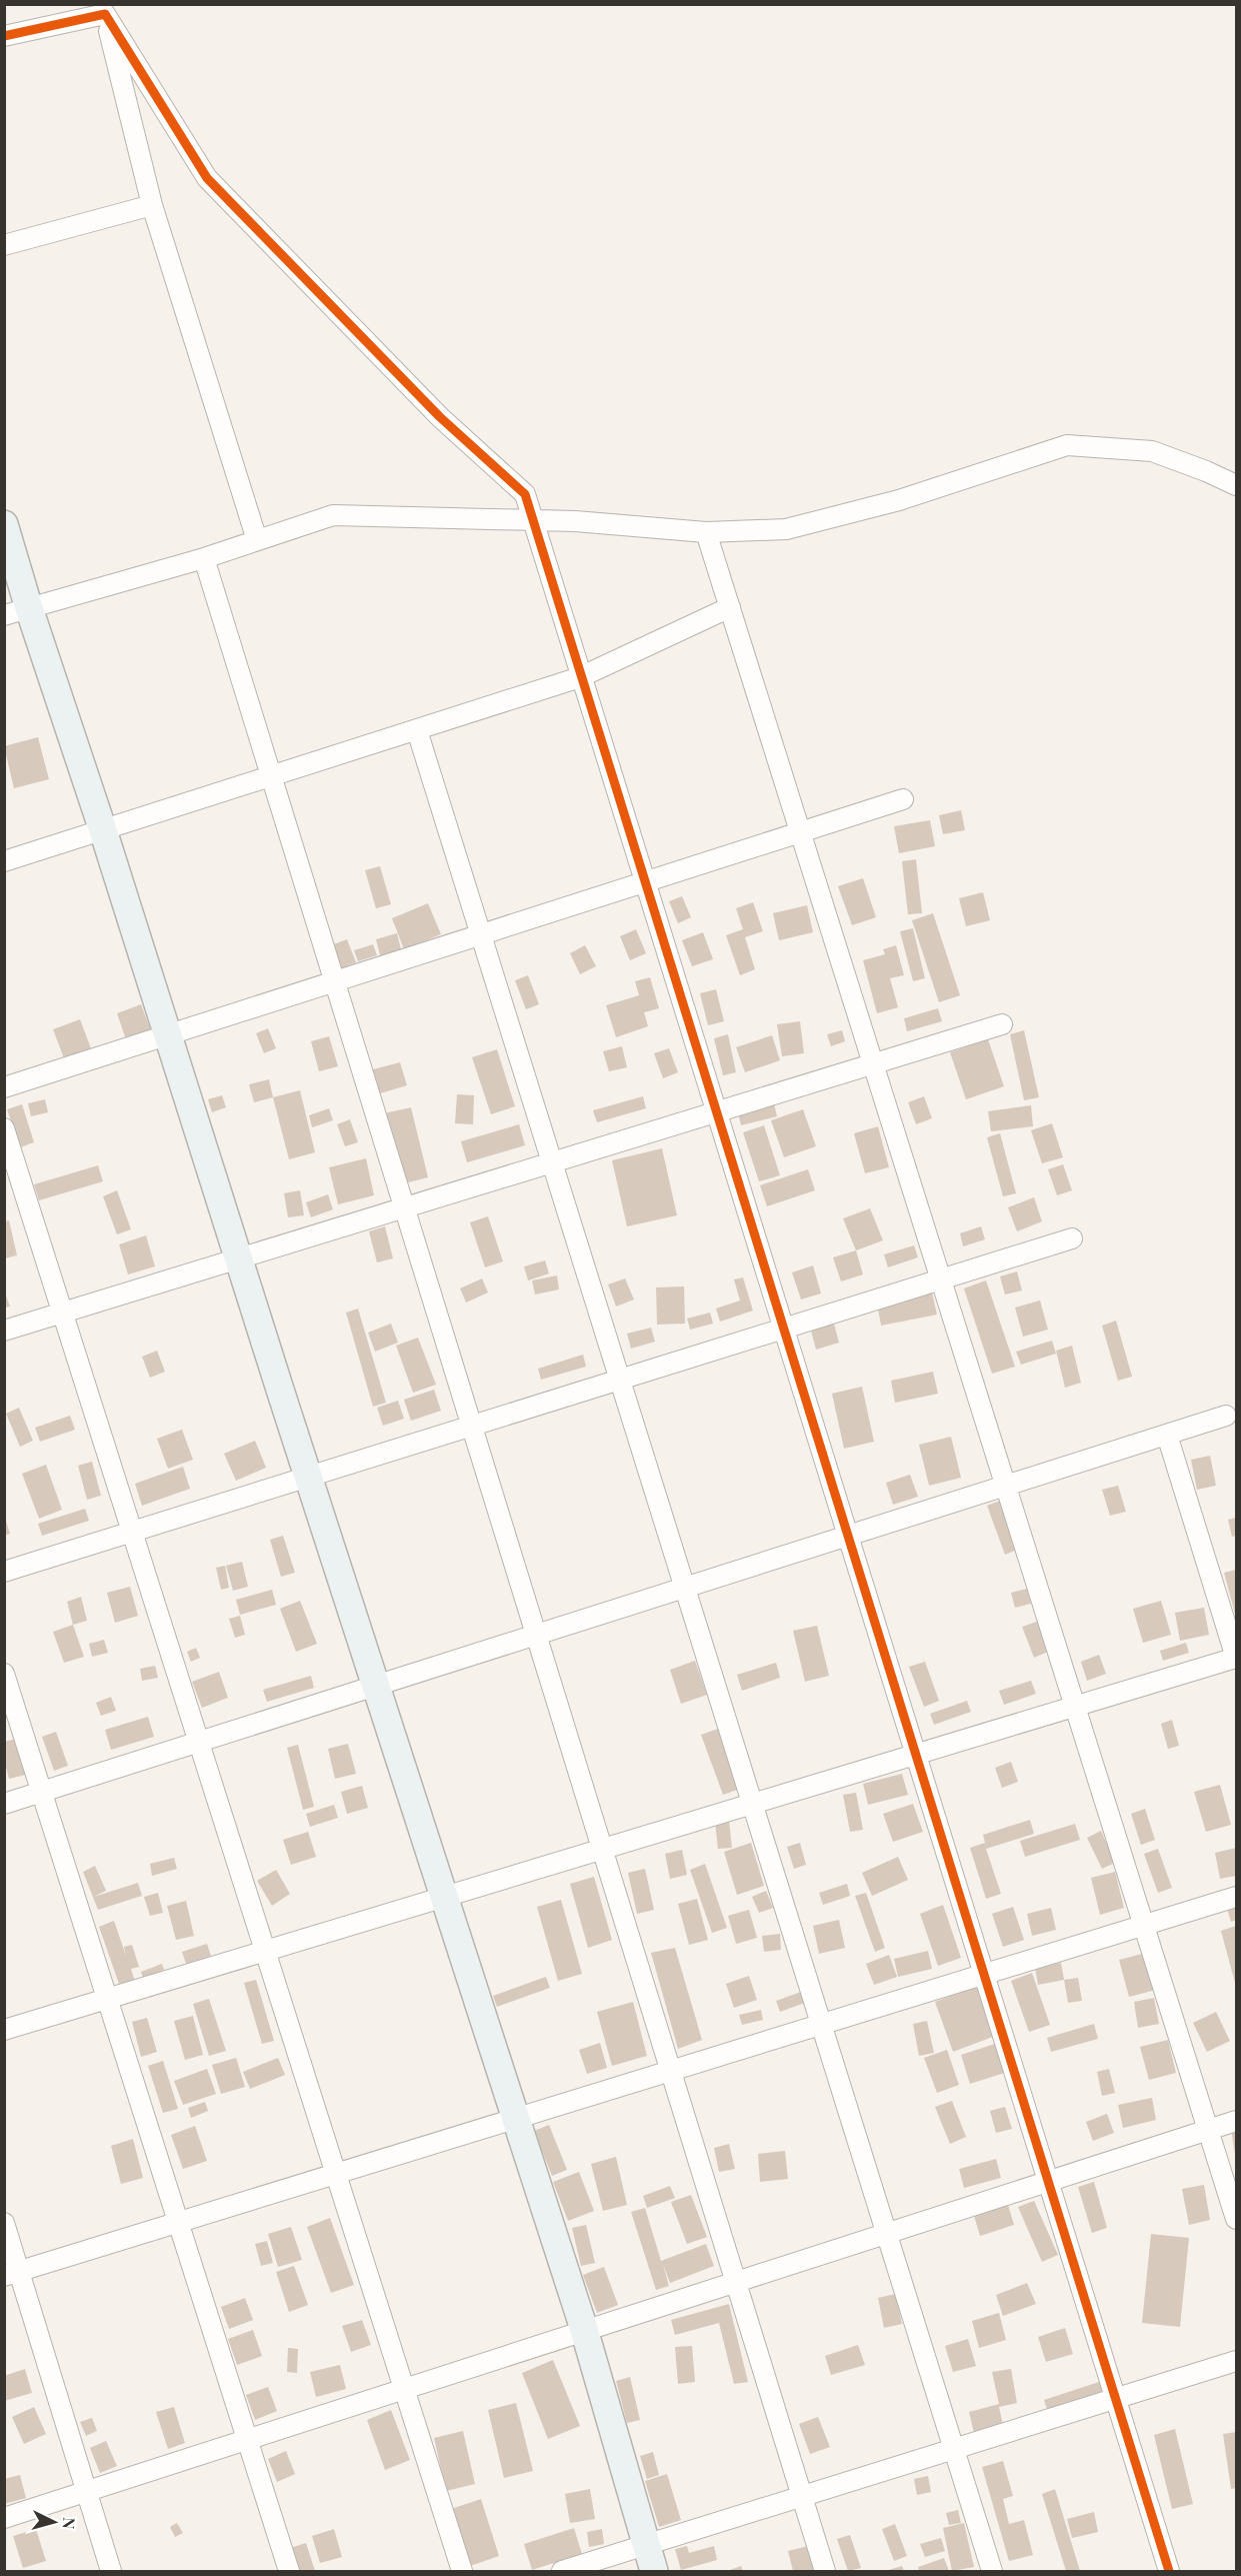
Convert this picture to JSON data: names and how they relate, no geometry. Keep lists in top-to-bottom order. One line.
{"north":"right"}
